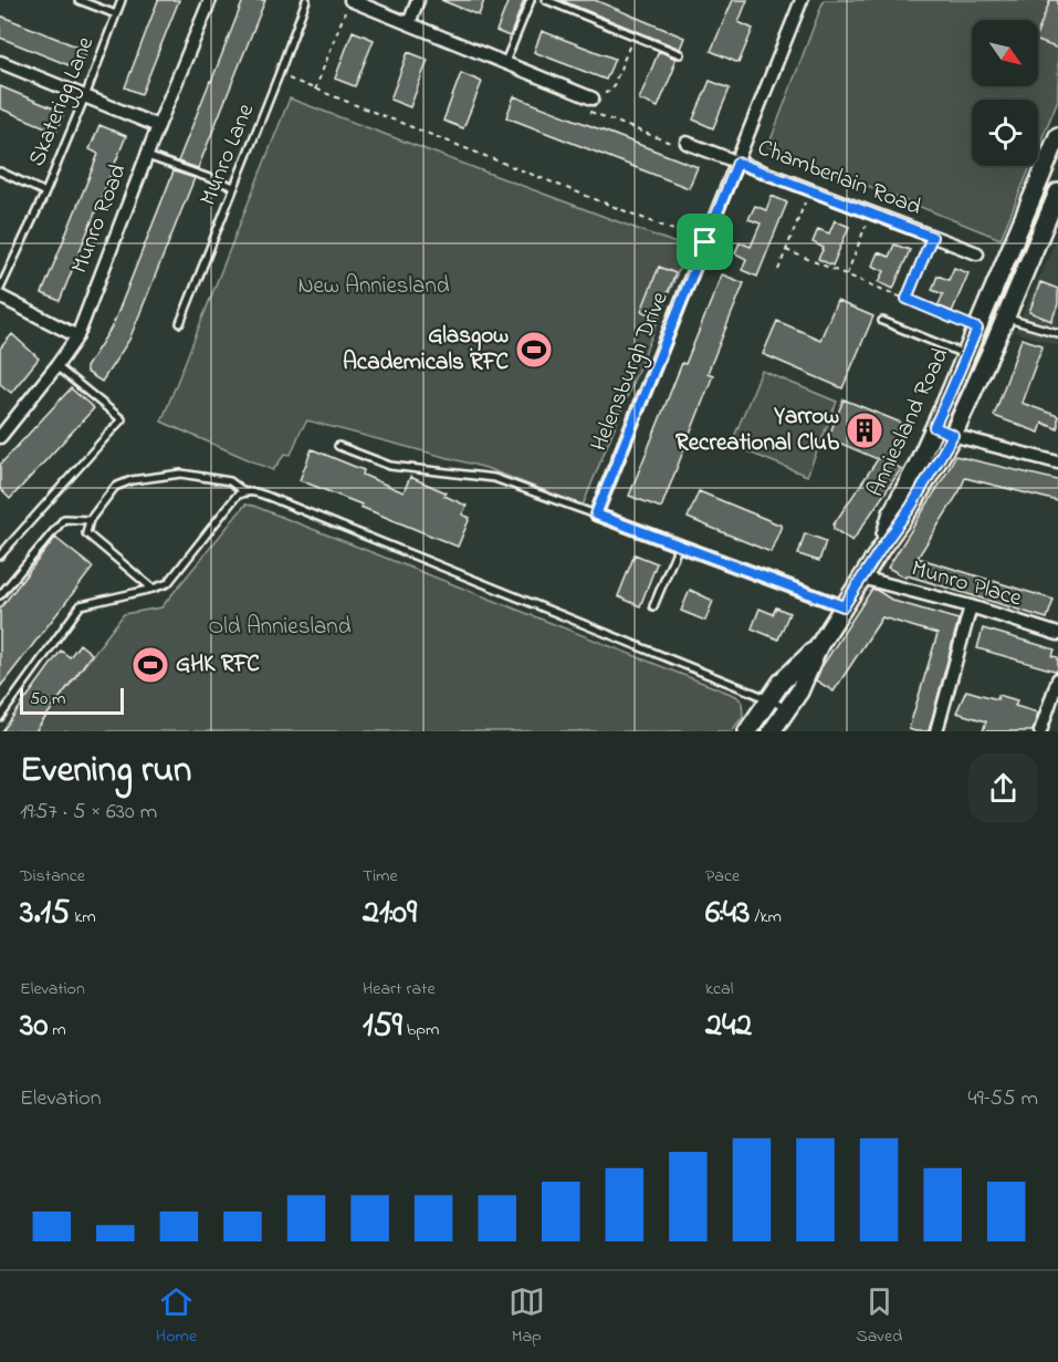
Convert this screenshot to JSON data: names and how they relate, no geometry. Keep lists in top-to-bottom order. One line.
{"streets":{"street":["Chamberlain Road","Munro Road","Helensburgh Drive","Anniesland Road","Munro Place"],"lane":["Skaterigg Lane","Munro Lane"]},"crossings":[["Chamberlain Road","Helensburgh Drive"],["Anniesland Road","Munro Place"]],"parks":["New Anniesland","Old Anniesland"],"places":{"sports":["Glasgow Academicals RFC","GHK RFC"],"building":["Yarrow Recreational Club"]},"scale_bar":"50 m","north":"bottom right","page":{"scale":"50 m","heading":["Evening run","19:57 · 5 × 630 m"],"stats":[["Distance","3.15 km"],["Time","21:09"],["Pace","6:43 /km"],["Elevation","30 m"],["Heart rate","159 bpm"],["kcal","242"]],"chart":["Elevation","49–55 m"],"tabs":["Home","Map","Saved"]}}
